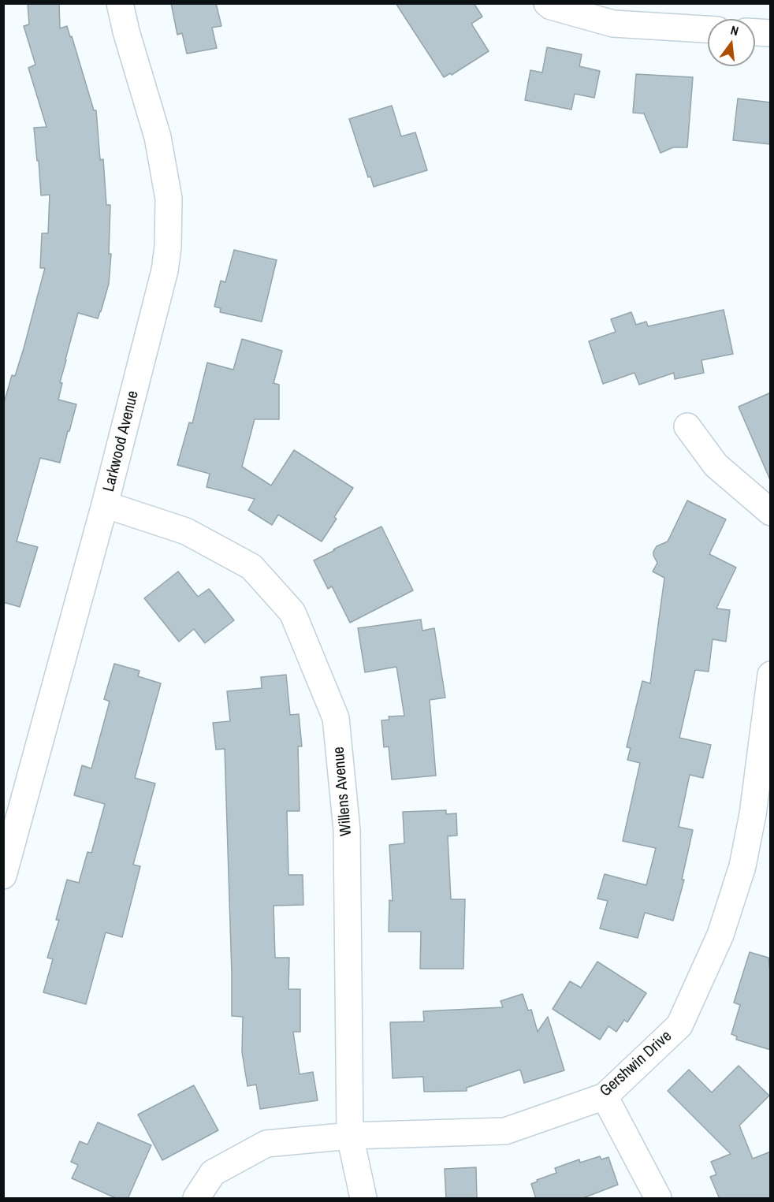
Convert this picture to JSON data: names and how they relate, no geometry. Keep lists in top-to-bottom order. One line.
{"streets":{"street":["Larkwood Avenue","Willens Avenue","Gershwin Drive"]},"crossings":[["Larkwood Avenue","Willens Avenue"],["Willens Avenue","Gershwin Drive"]],"north":"top"}
